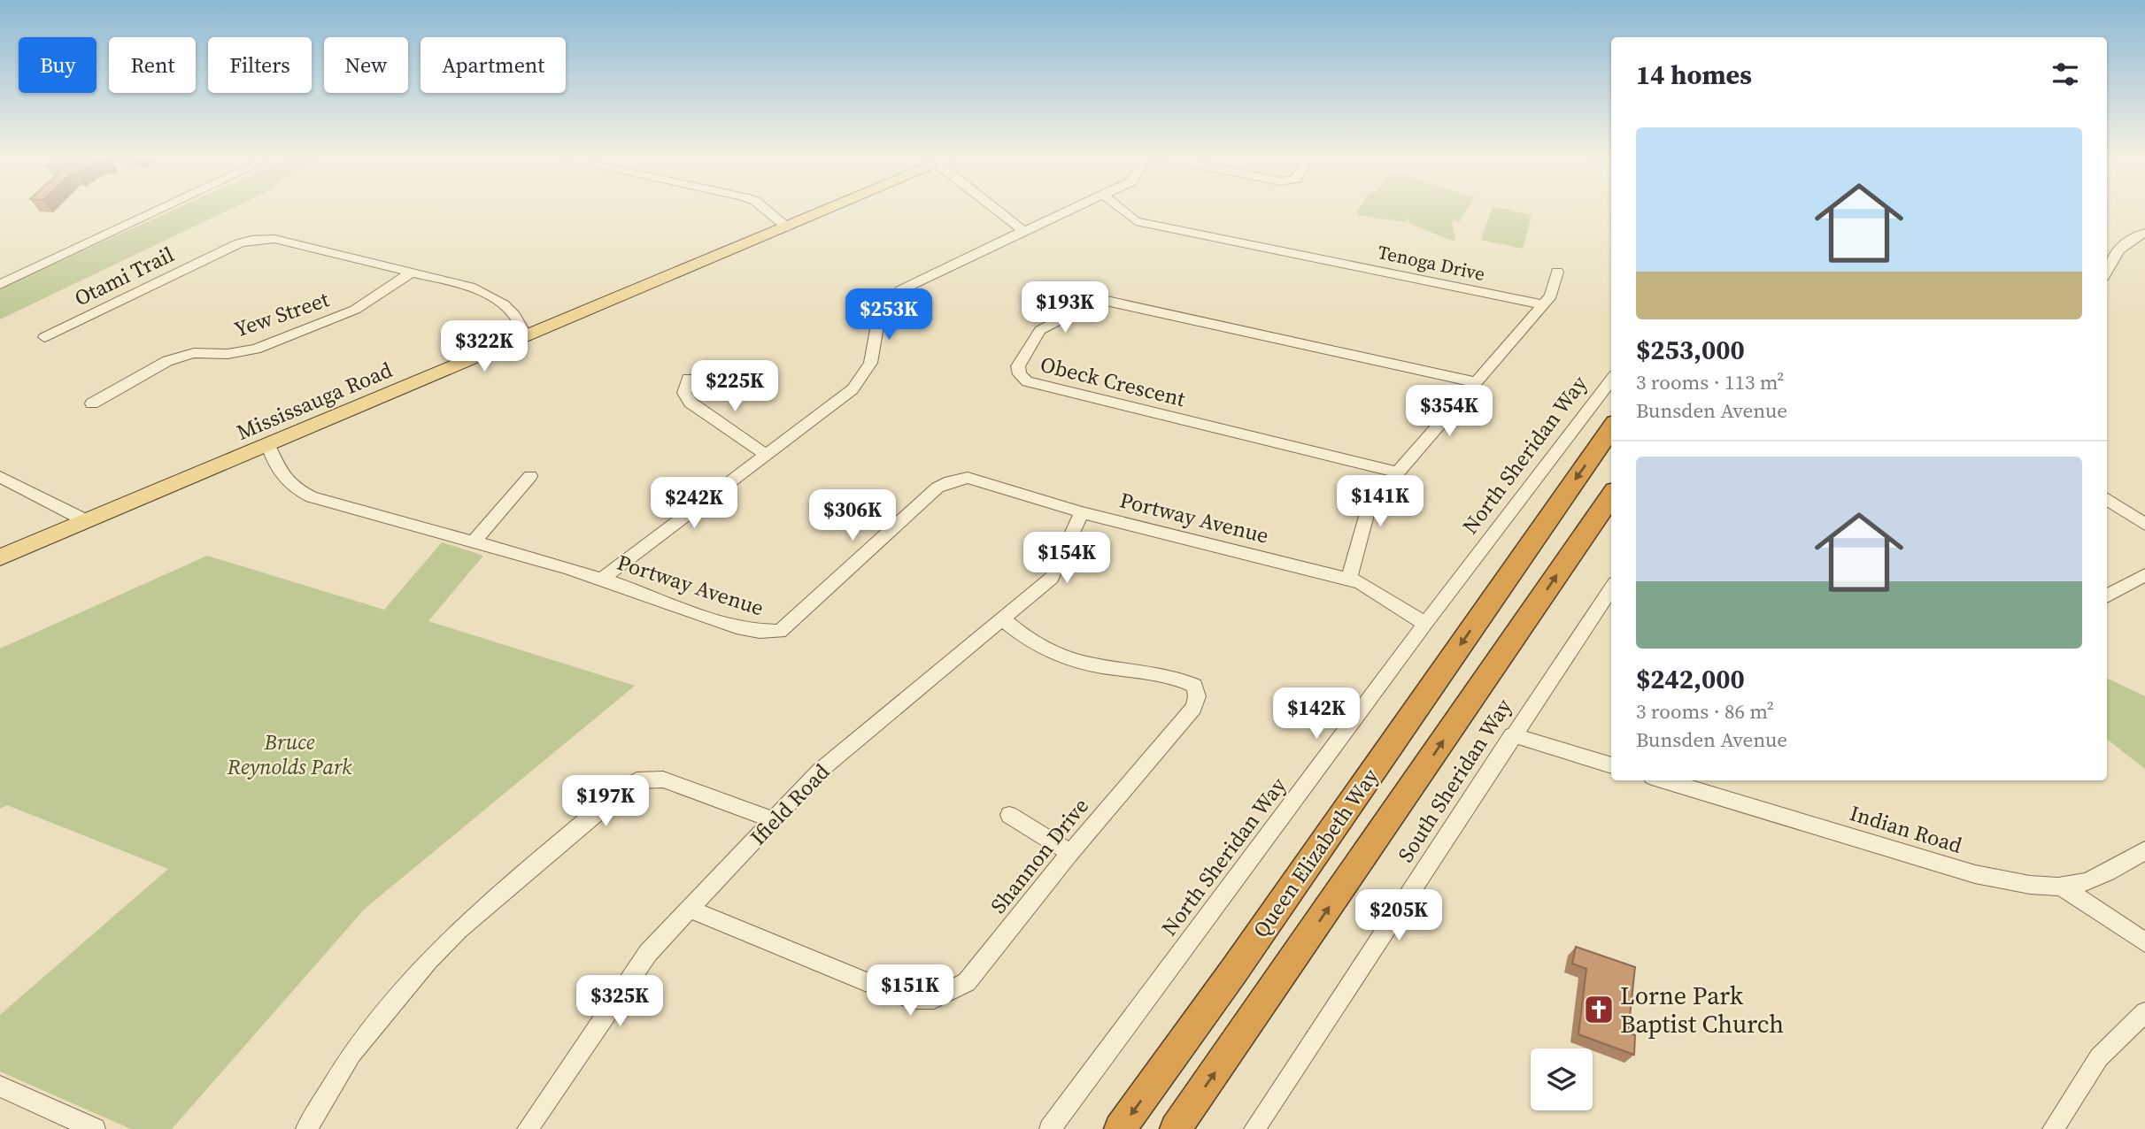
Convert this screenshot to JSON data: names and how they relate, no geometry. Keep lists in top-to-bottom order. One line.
{"streets":{"highway":["Queen Elizabeth Way"],"main road":["Mississauga Road"],"street":["Tenoga Drive","Otami Trail","Yew Street","Obeck Crescent","North Sheridan Way","Portway Avenue","South Sheridan Way","Ifield Road","Indian Road","Shannon Drive"]},"crossings":[["Otami Trail","Yew Street"],["Otami Trail","Mississauga Road"],["Mississauga Road","Portway Avenue"],["North Sheridan Way","Portway Avenue"],["Portway Avenue","Ifield Road"],["Ifield Road","Shannon Drive"]],"parks":["Bruce Reynolds Park"],"places":{"church":["Lorne Park Baptist Church"]},"page":{"chip":["Buy","Rent","Filters","New","Apartment"],"heading":"14 homes","list":[{"name":"$253,000","note":"3 rooms · 113 m² · Bunsden Avenue"},{"name":"$242,000","note":"3 rooms · 86 m² · Bunsden Avenue"}],"price":["$193K","$253K","$322K","$225K","$354K","$141K","$242K","$306K","$154K","$142K","$197K","$205K","$151K","$325K"]}}
